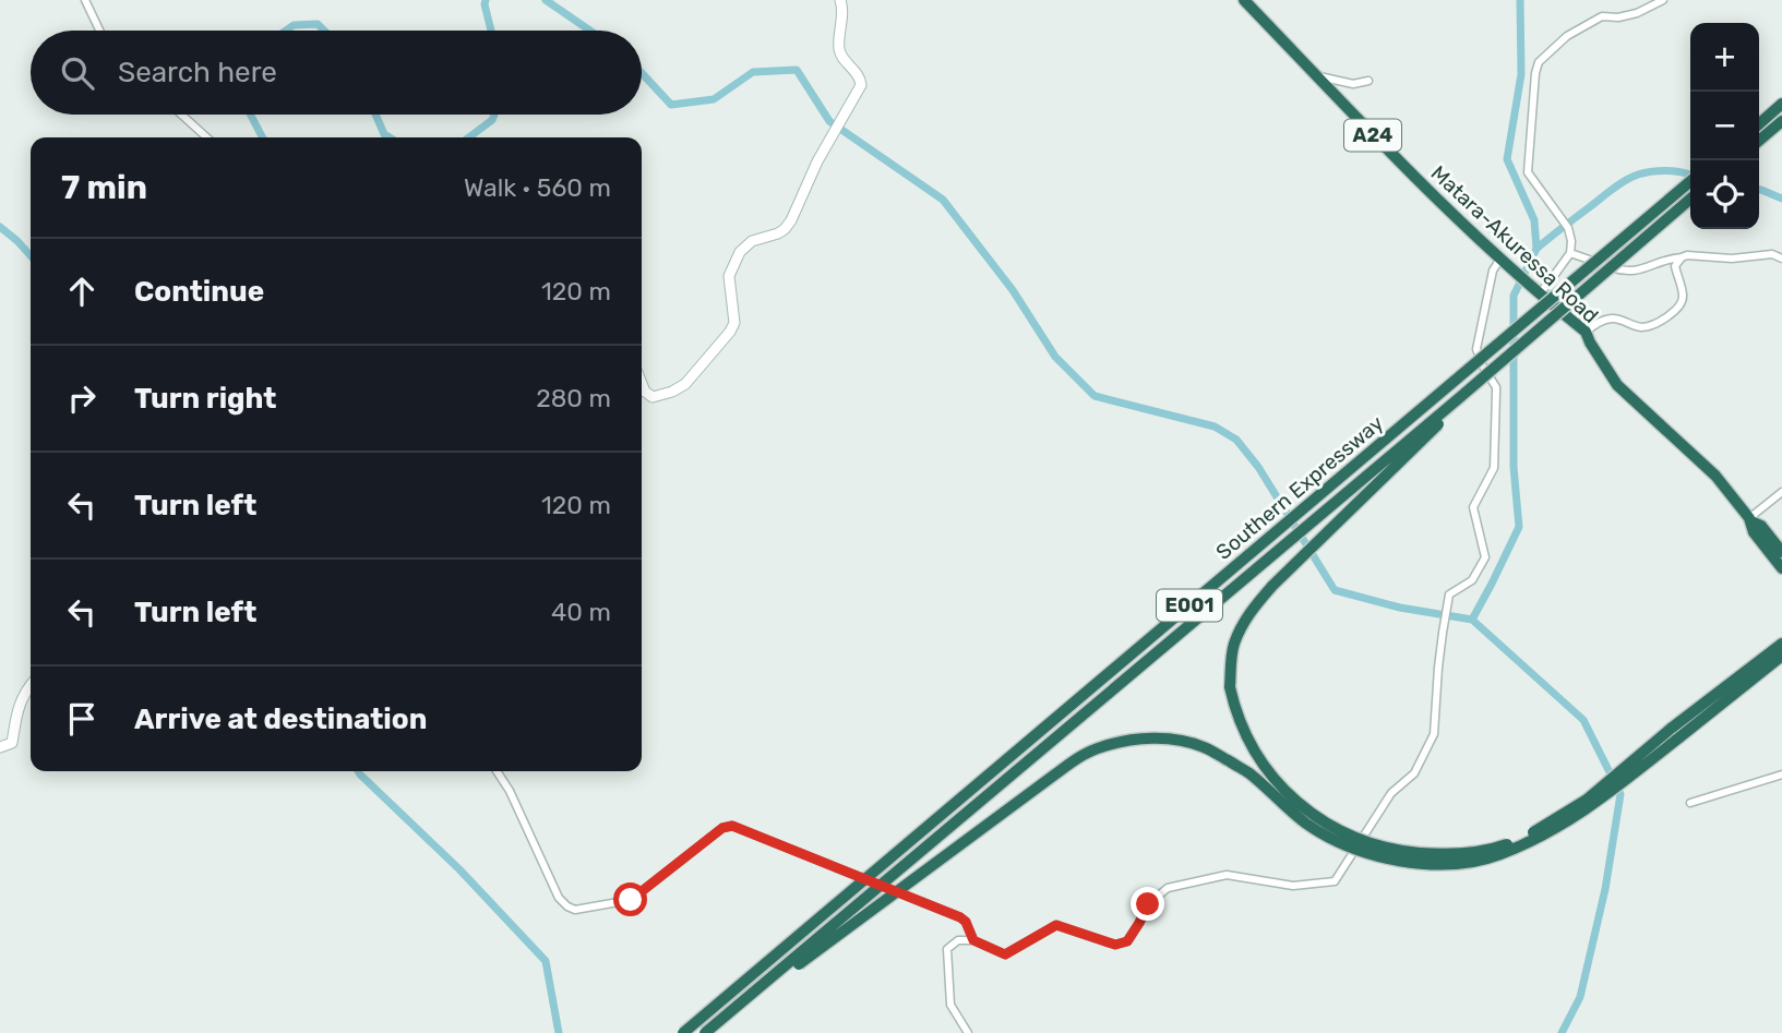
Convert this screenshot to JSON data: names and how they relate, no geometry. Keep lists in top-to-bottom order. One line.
{"streets":{"highway":["A24","Matara-Akuressa Road","Southern Expressway","E001"]},"page":{"map_buttons":["+","−"],"search":"Search here","heading":["7 min","Walk · 560 m"],"list":[["Continue","120 m"],["Turn right","280 m"],["Turn left","120 m"],["Turn left","40 m"],"Arrive at destination"]}}
